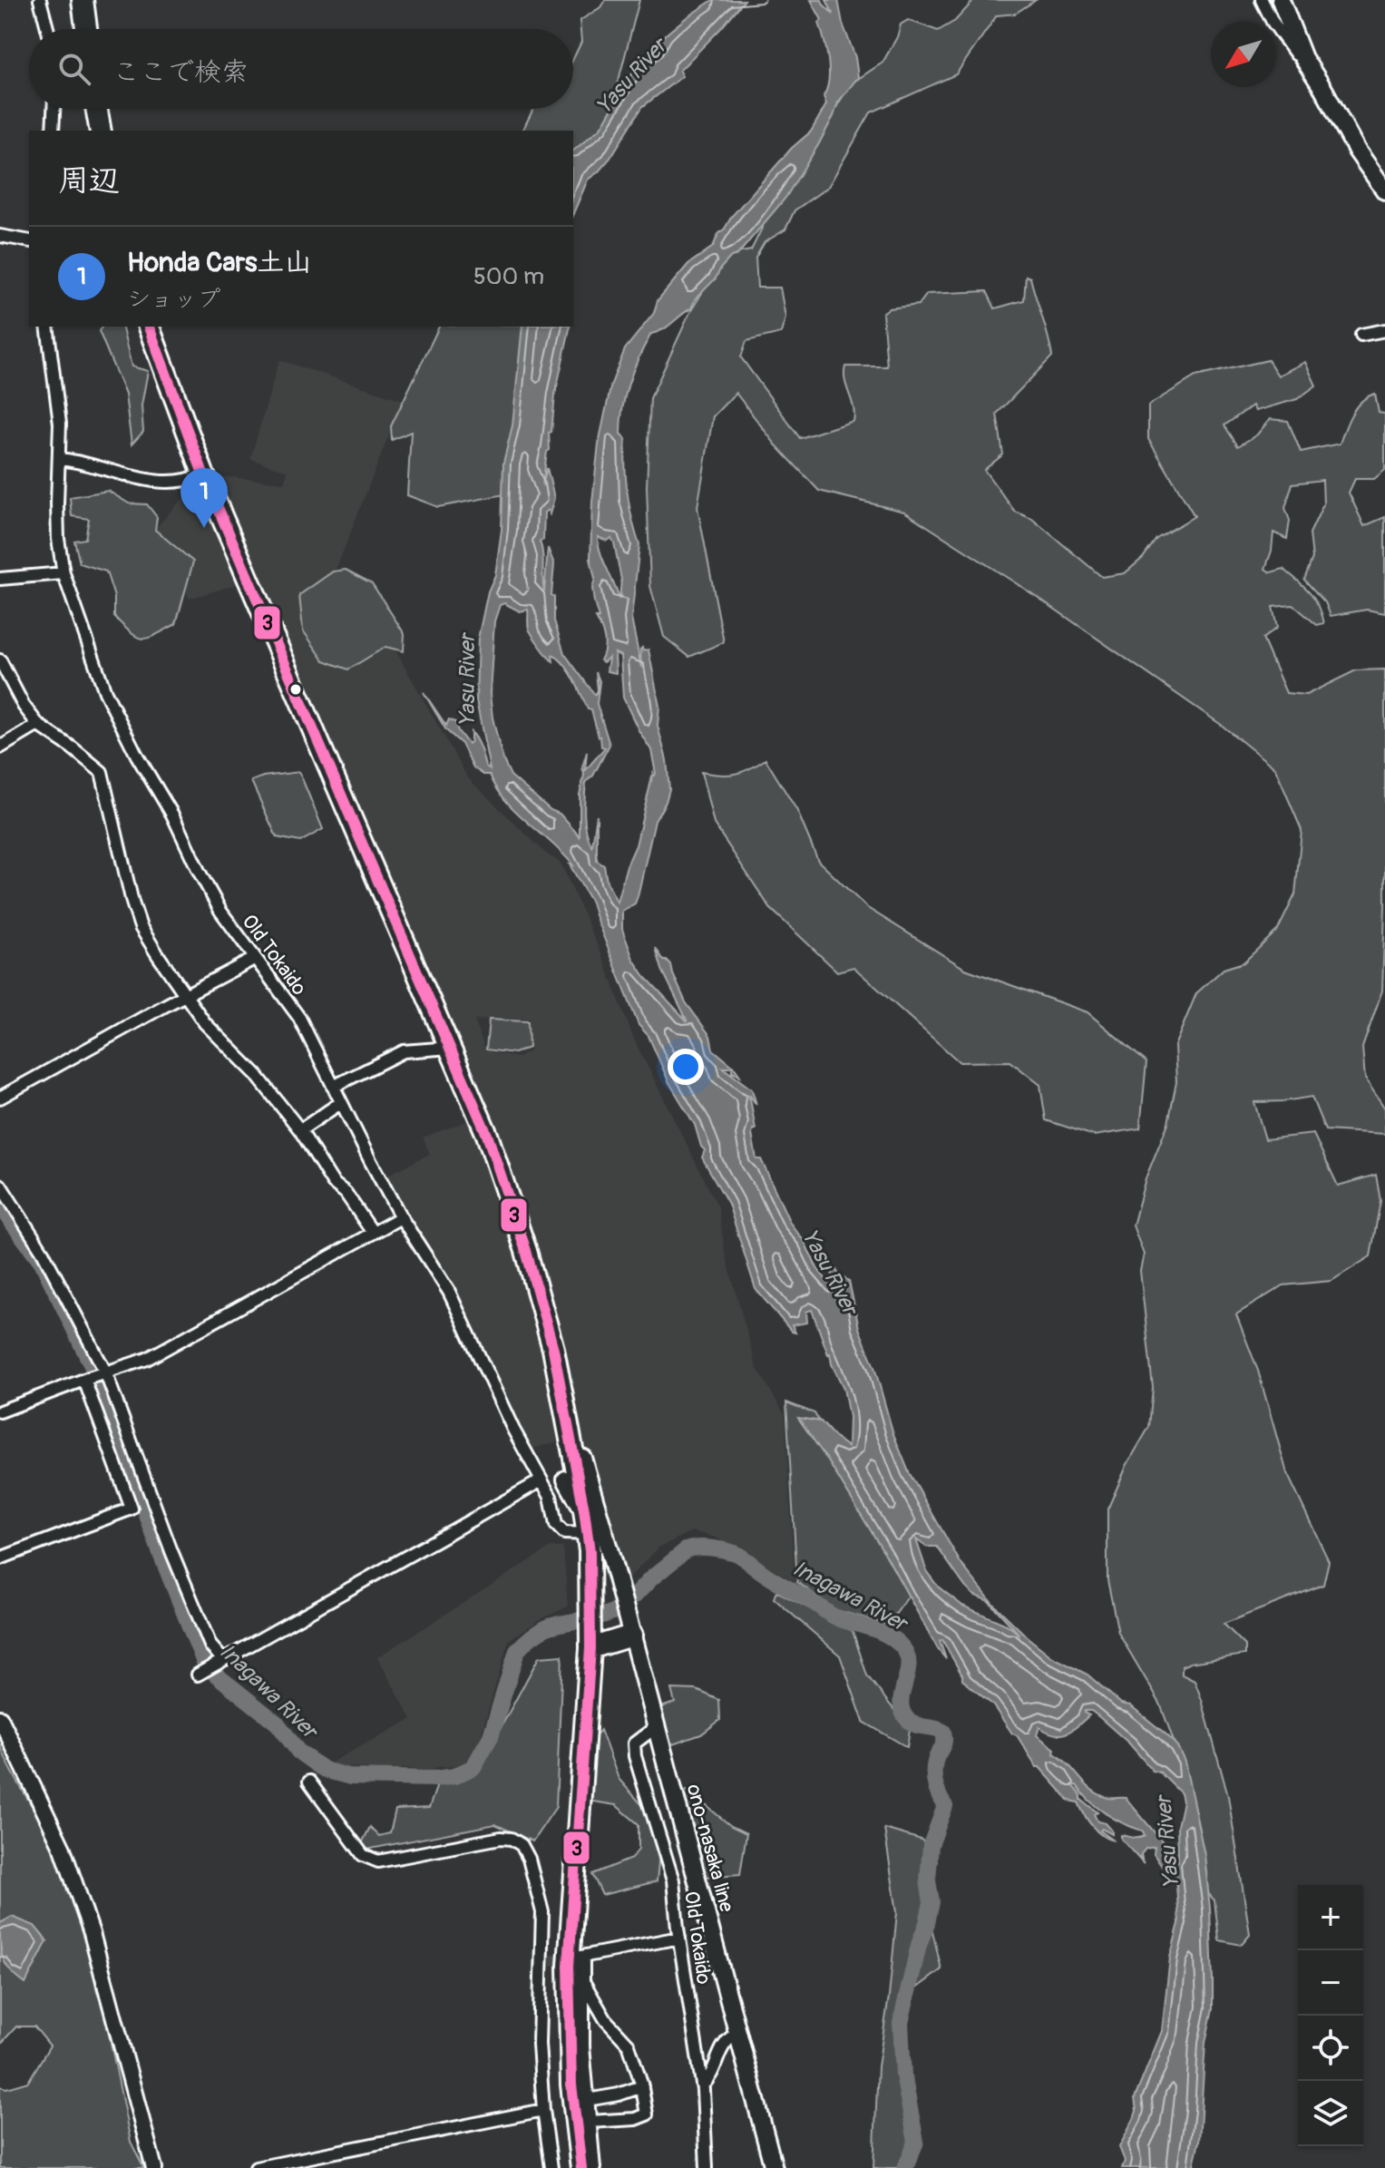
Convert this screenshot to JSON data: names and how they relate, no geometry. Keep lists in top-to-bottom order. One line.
{"streets":{"main road":["ono-nasaka line"],"street":["Old Tokaido"]},"crossings":[["Old Tokaido","ono-nasaka line"]],"water":["Yasu River","Inagawa River"],"lines":["transit line 3"],"north":"bottom left","page":{"search":"ここで検索","heading":"周辺","list":[{"mark":"1","name":"Honda Cars土山","note":"ショップ","value":"500 m"}],"pins":"1","map_buttons":["+","−"]}}
